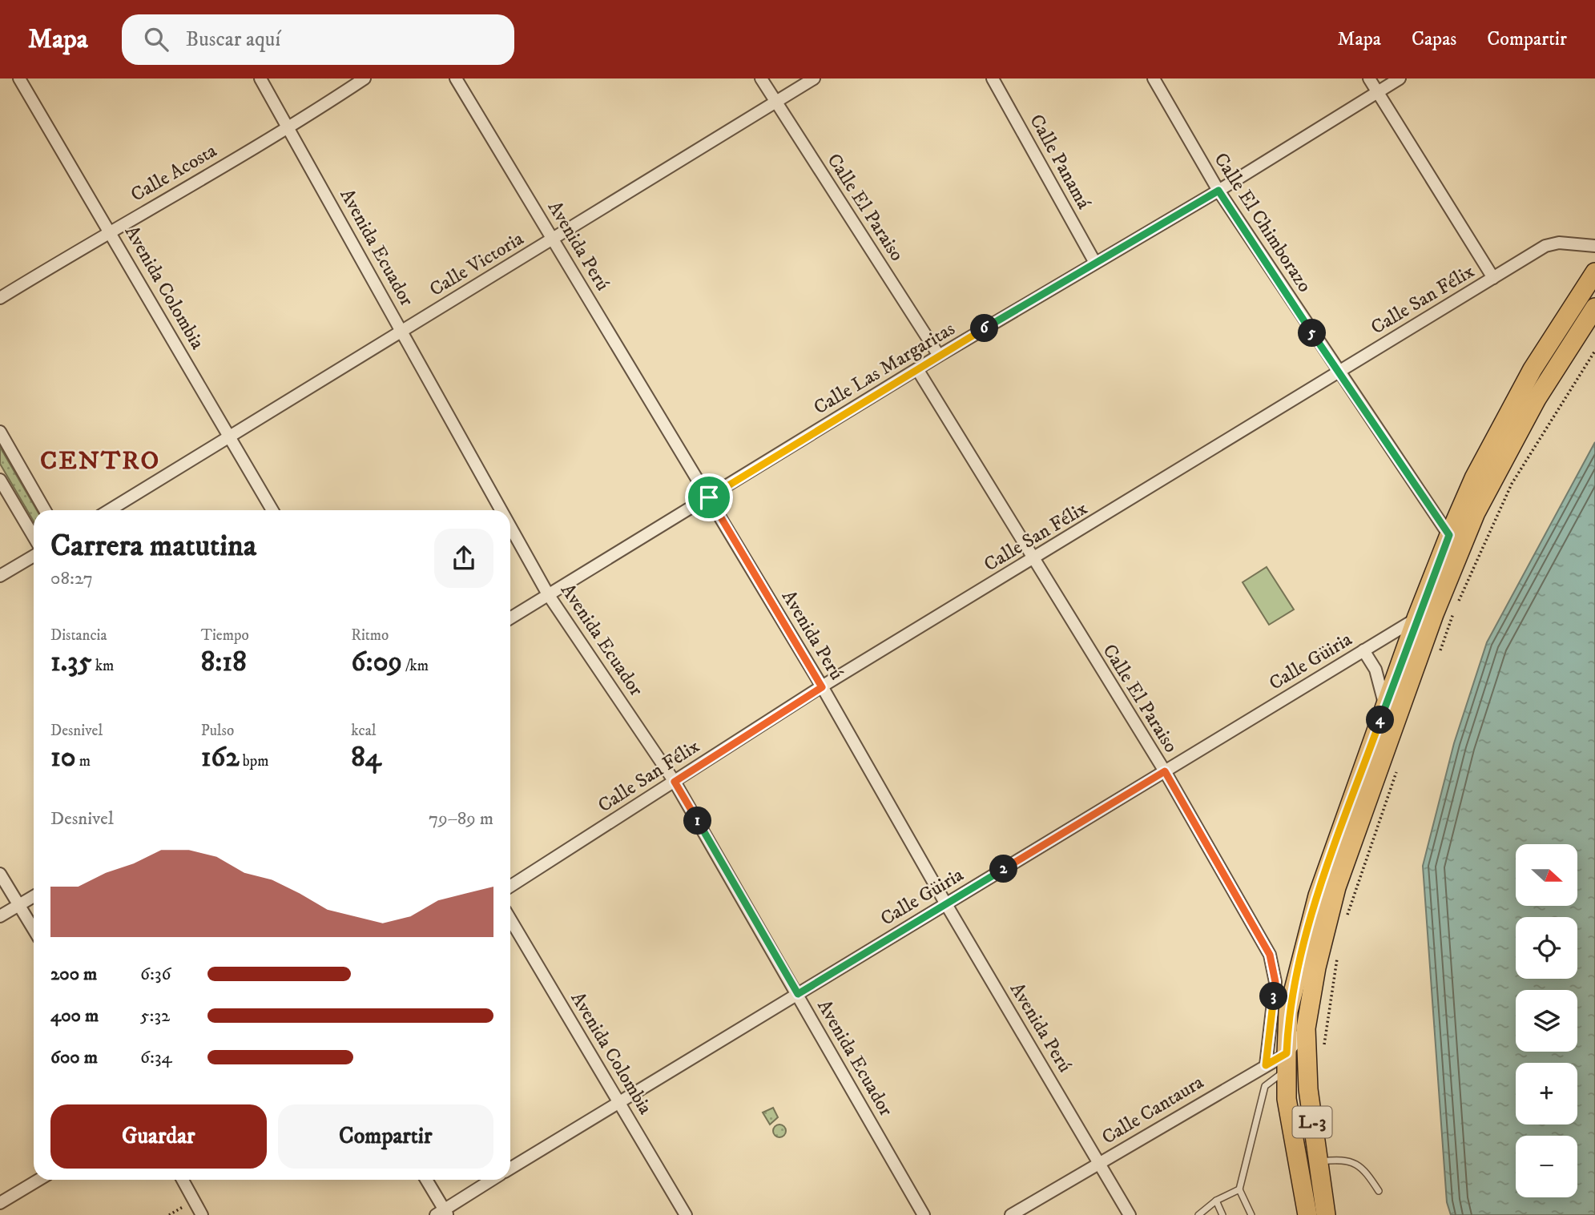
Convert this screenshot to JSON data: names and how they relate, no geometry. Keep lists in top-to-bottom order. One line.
{"streets":{"main road":["L-3"],"street":["Calle Panamá","Calle Acosta","Calle El Paraiso","Calle El Chimborazo","Avenida Perú","Avenida Ecuador","Calle Victoria","Avenida Colombia","Calle San Félix","Calle Las Margaritas","Calle Güiria","Calle Cantaura"]},"crossings":[["Calle Panamá","Calle Las Margaritas"],["Calle Acosta","Avenida Ecuador"],["Calle Acosta","Avenida Colombia"],["Calle El Paraiso","Calle Victoria"],["Calle El Paraiso","Calle San Félix"],["Calle El Paraiso","Calle Las Margaritas"],["Calle El Paraiso","Calle Güiria"],["Calle El Paraiso","Calle Cantaura"],["Calle El Chimborazo","Calle San Félix"],["Calle El Chimborazo","Calle Las Margaritas"],["Calle El Chimborazo","L-3"],["Avenida Perú","Calle Victoria"],["Avenida Perú","Calle San Félix"],["Avenida Perú","Calle Las Margaritas"],["Avenida Perú","Calle Güiria"],["Avenida Perú","Calle Cantaura"],["Avenida Ecuador","Calle Victoria"],["Avenida Ecuador","Calle San Félix"],["Avenida Ecuador","Calle Las Margaritas"],["Avenida Ecuador","Calle Güiria"],["Calle Victoria","Avenida Colombia"],["Avenida Colombia","Calle Güiria"],["Calle Güiria","L-3"],["Calle Cantaura","L-3"]],"districts":["CENTRO"],"north":"right","page":{"header":"Mapa","search":"Buscar aquí","nav":["Mapa","Capas","Compartir"],"pins":["6","5","4","1","2","3"],"heading":["Carrera matutina","08:27"],"stats":[["Distancia","1.35 km"],["Tiempo","8:18"],["Ritmo","6:09 /km"],["Desnivel","10 m"],["Pulso","162 bpm"],["kcal","84"]],"chart":["Desnivel","79–89 m"],"map_buttons":["+","−"],"list":[{"name":"200 m","note":"6:36"},{"name":"400 m","note":"5:32"},{"name":"600 m","note":"6:34"}],"buttons":["Guardar","Compartir"]}}
